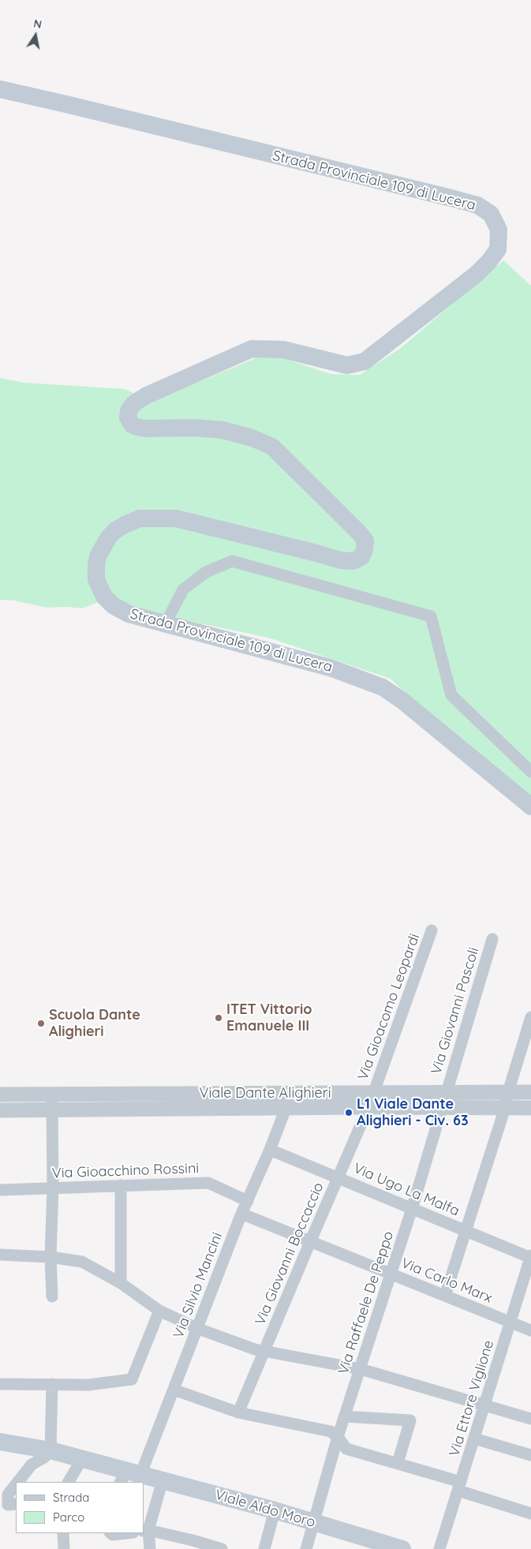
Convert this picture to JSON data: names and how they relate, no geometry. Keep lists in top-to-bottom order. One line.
{"streets":{"main road":["Strada Provinciale 109 di Lucera","Viale Aldo Moro"],"street":["Via Gioacomo Leopardi","Via Giovanni Pascoli","Viale Dante Alighieri","Via Gioacchino Rossini","Via Ugo La Malfa","Via Giovanni Boccaccio","Via Carlo Marx","Via Silvio Mancini","Via Raffaele De Peppo","Via Ettore Viglione"]},"crossings":[["Via Gioacomo Leopardi","Viale Dante Alighieri"],["Via Gioacomo Leopardi","Via Giovanni Boccaccio"],["Via Giovanni Pascoli","Viale Dante Alighieri"],["Via Giovanni Pascoli","Via Raffaele De Peppo"],["Viale Dante Alighieri","Via Giovanni Boccaccio"],["Viale Dante Alighieri","Via Silvio Mancini"],["Viale Dante Alighieri","Via Raffaele De Peppo"],["Via Gioacchino Rossini","Via Silvio Mancini"],["Via Ugo La Malfa","Via Giovanni Boccaccio"],["Via Ugo La Malfa","Via Silvio Mancini"],["Via Ugo La Malfa","Via Raffaele De Peppo"],["Via Ugo La Malfa","Via Ettore Viglione"],["Via Giovanni Boccaccio","Via Carlo Marx"],["Via Carlo Marx","Via Silvio Mancini"],["Via Carlo Marx","Via Raffaele De Peppo"],["Via Carlo Marx","Via Ettore Viglione"],["Via Silvio Mancini","Viale Aldo Moro"],["Via Raffaele De Peppo","Viale Aldo Moro"]],"places":["ITET Vittorio Emanuele III","Scuola Dante Alighieri","L1 Viale Dante Alighieri - Civ. 63"],"legend":["Strada","Parco"],"north":"top"}
